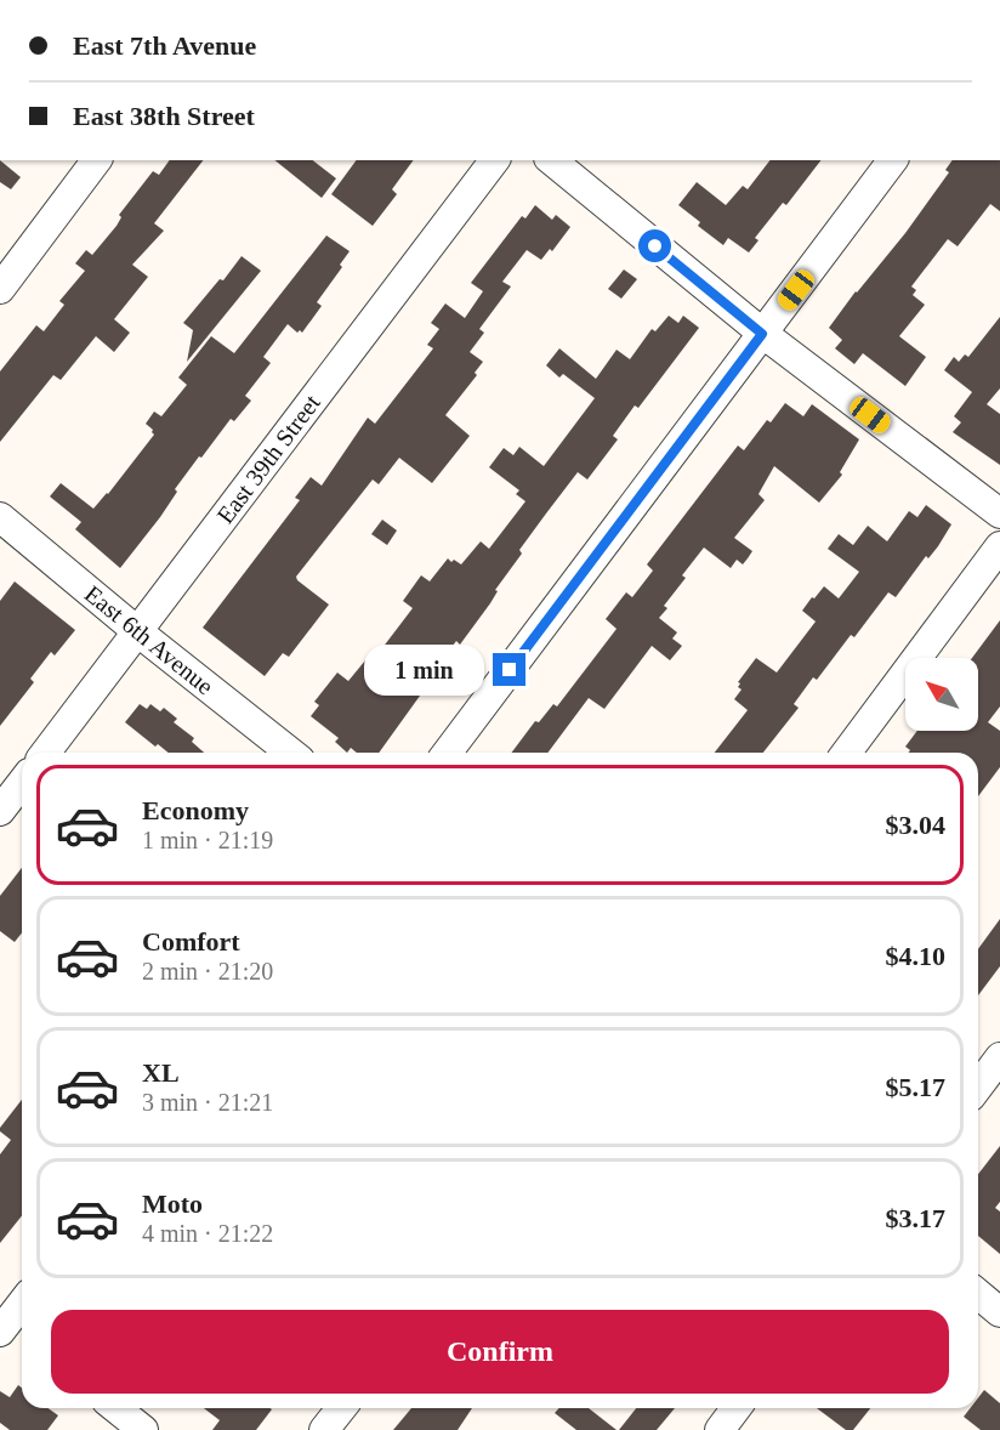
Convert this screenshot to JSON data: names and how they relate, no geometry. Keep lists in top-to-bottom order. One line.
{"streets":{"street":["East 39th Street","East 6th Avenue"]},"crossings":[["East 39th Street","East 6th Avenue"]],"north":"top left","page":{"banner":["East 7th Avenue","East 38th Street"],"bubble":"1 min","list":[{"name":"Economy","note":"1 min · 21:19","value":"$3.04"},{"name":"Comfort","note":"2 min · 21:20","value":"$4.10"},{"name":"XL","note":"3 min · 21:21","value":"$5.17"},{"name":"Moto","note":"4 min · 21:22","value":"$3.17"}],"buttons":"Confirm"}}
